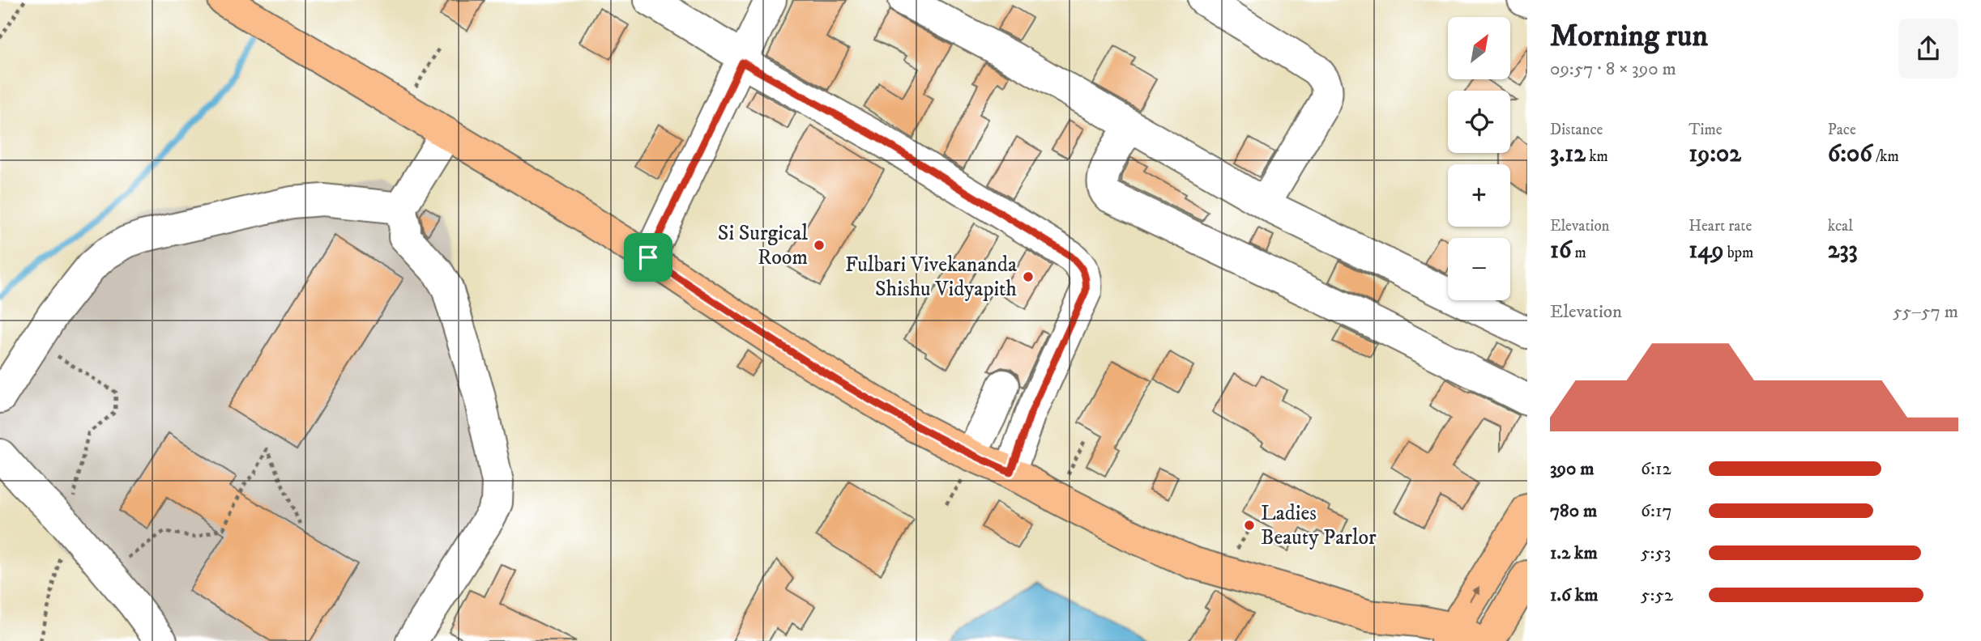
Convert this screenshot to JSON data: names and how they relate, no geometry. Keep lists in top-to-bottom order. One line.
{"places":["Si Surgical Room","Fulbari Vivekananda Shishu Vidyapith","Ladies Beauty Parlor"],"north":"top right","page":{"heading":["Morning run","09:57 · 8 × 390 m"],"map_buttons":["+","−"],"stats":[["Distance","3.12 km"],["Time","19:02"],["Pace","6:06 /km"],["Elevation","16 m"],["Heart rate","149 bpm"],["kcal","233"]],"chart":["Elevation","55–57 m"],"list":[{"name":"390 m","note":"6:12"},{"name":"780 m","note":"6:17"},{"name":"1.2 km","note":"5:53"},{"name":"1.6 km","note":"5:52"}]}}
